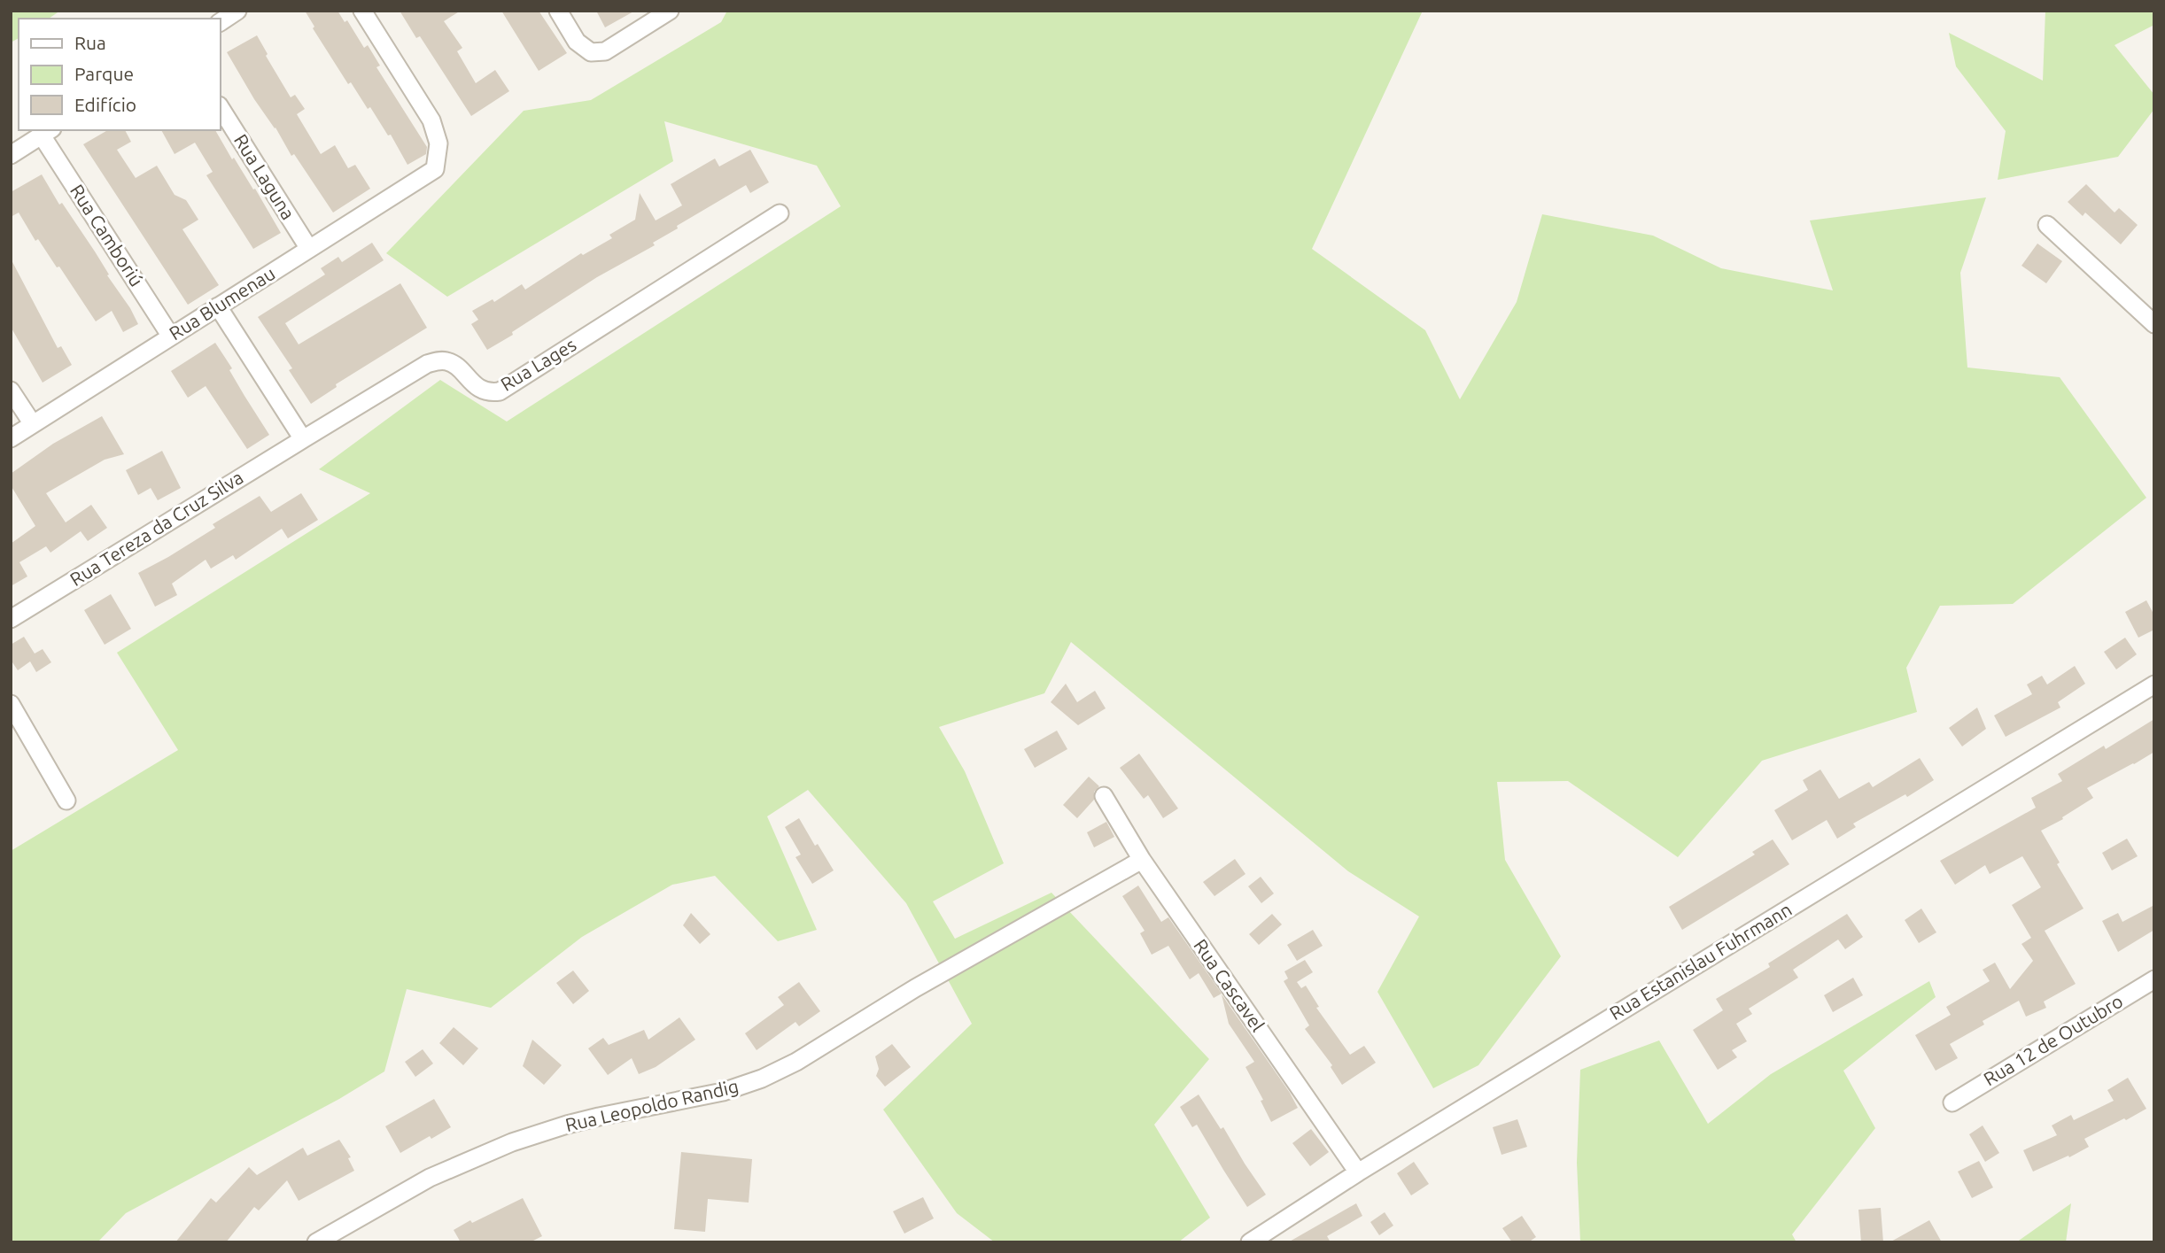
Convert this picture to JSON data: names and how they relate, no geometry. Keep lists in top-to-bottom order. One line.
{"streets":{"street":["Rua Laguna","Rua Camboriú","Rua Blumenau","Rua Lages","Rua Tereza da Cruz Silva","Rua Estanislau Fuhrmann","Rua Cascavel","Rua 12 de Outubro","Rua Leopoldo Randig"]},"crossings":[["Rua Laguna","Rua Blumenau"],["Rua Camboriú","Rua Blumenau"],["Rua Lages","Rua Tereza da Cruz Silva"],["Rua Estanislau Fuhrmann","Rua Cascavel"],["Rua Cascavel","Rua Leopoldo Randig"]],"legend":["Rua","Parque","Edifício"]}
